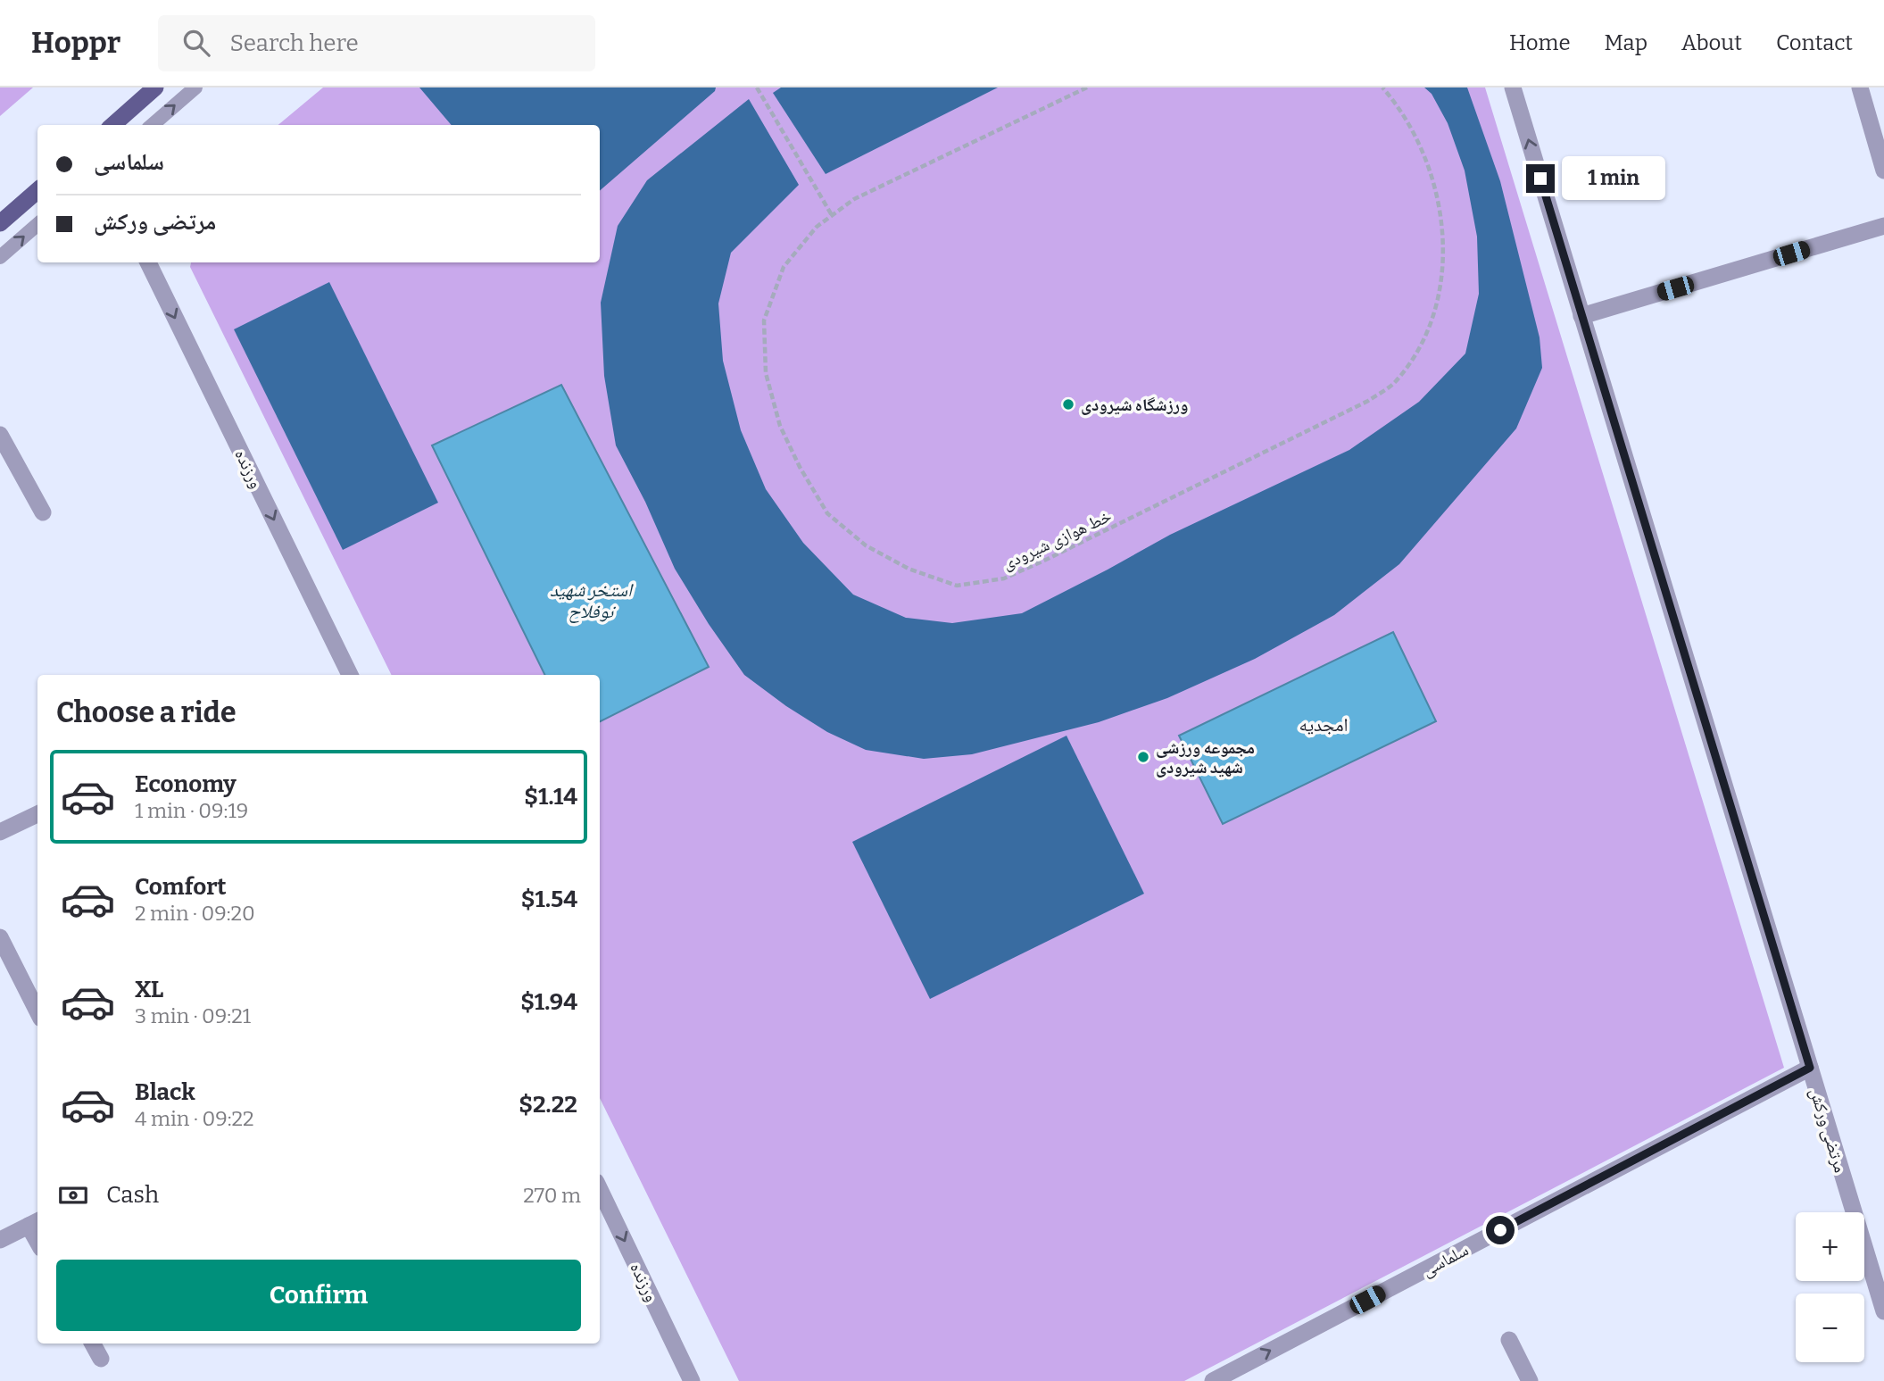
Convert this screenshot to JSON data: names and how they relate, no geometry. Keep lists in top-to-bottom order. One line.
{"streets":{"street":["ورزنده","مرتضی ورکش","سلماسی"],"path":["خط هوازی شیرودی"]},"crossings":[["مرتضی ورکش","سلماسی"]],"one_way":["ورزنده","سلماسی"],"districts":["امجدیه"],"water":["استخر شهید نوفلاح"],"places":["ورزشگاه شیرودی","مجموعه ورزشی شهید شیرودی"],"page":{"header":"Hoppr","search":"Search here","nav":["Home","Map","About","Contact"],"banner":["سلماسی","مرتضی ورکش"],"bubble":"1 min","heading":"Choose a ride","list":[{"name":"Economy","note":"1 min · 09:19","value":"$1.14"},{"name":"Comfort","note":"2 min · 09:20","value":"$1.54"},{"name":"XL","note":"3 min · 09:21","value":"$1.94"},{"name":"Black","note":"4 min · 09:22","value":"$2.22"}],"pay":["Cash","270 m"],"map_buttons":["+","−"],"buttons":"Confirm"}}
